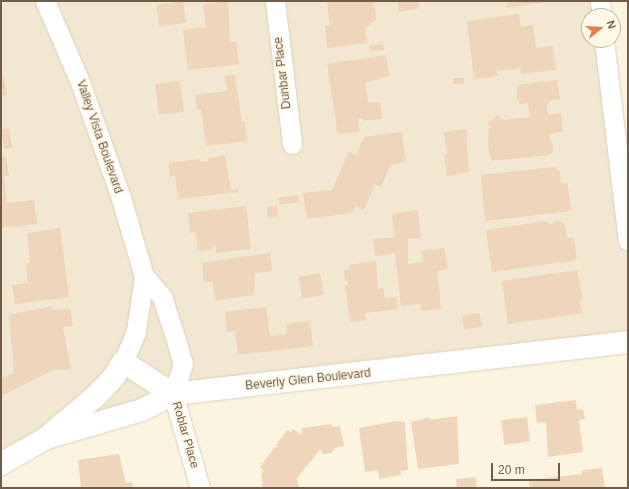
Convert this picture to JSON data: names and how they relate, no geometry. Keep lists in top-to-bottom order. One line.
{"streets":{"main road":["Valley Vista Boulevard","Beverly Glen Boulevard","Roblar Place"],"street":["Dunbar Place"]},"crossings":[["Valley Vista Boulevard","Beverly Glen Boulevard"],["Valley Vista Boulevard","Roblar Place"],["Beverly Glen Boulevard","Roblar Place"]],"scale_bar":"20 m","north":"right"}
